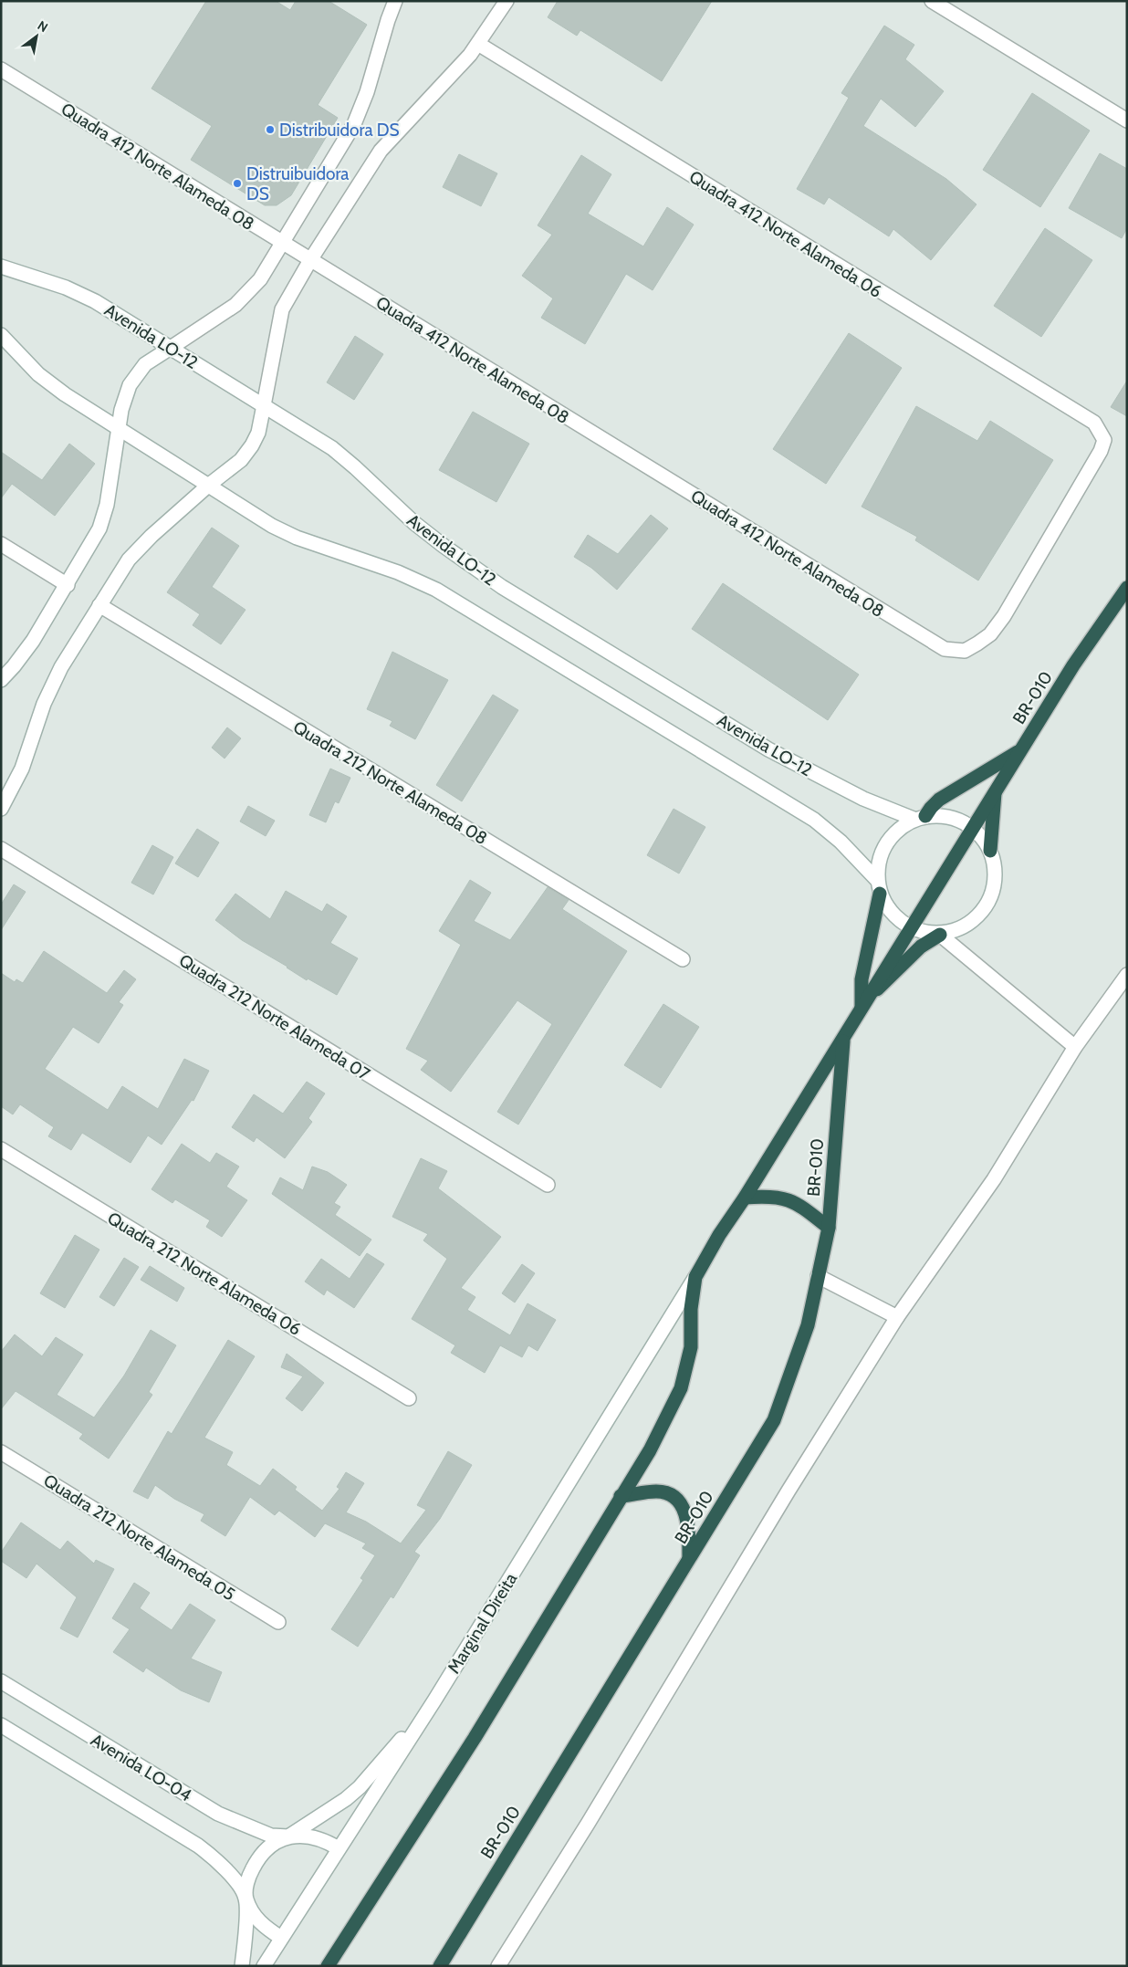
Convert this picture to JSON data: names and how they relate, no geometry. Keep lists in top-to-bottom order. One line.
{"streets":{"highway":["BR-010"],"street":["Quadra 412 Norte Alameda 08","Quadra 412 Norte Alameda 06","Avenida LO-12","Quadra 212 Norte Alameda 08","Quadra 212 Norte Alameda 07","Quadra 212 Norte Alameda 06","Quadra 212 Norte Alameda 05","Marginal Direita","Avenida LO-04"]},"crossings":[["Quadra 412 Norte Alameda 08","Quadra 412 Norte Alameda 06"],["BR-010","Marginal Direita"],["Marginal Direita","Avenida LO-04"]],"places":["Distribuidora DS","Distruibuidora DS"],"north":"top right"}
